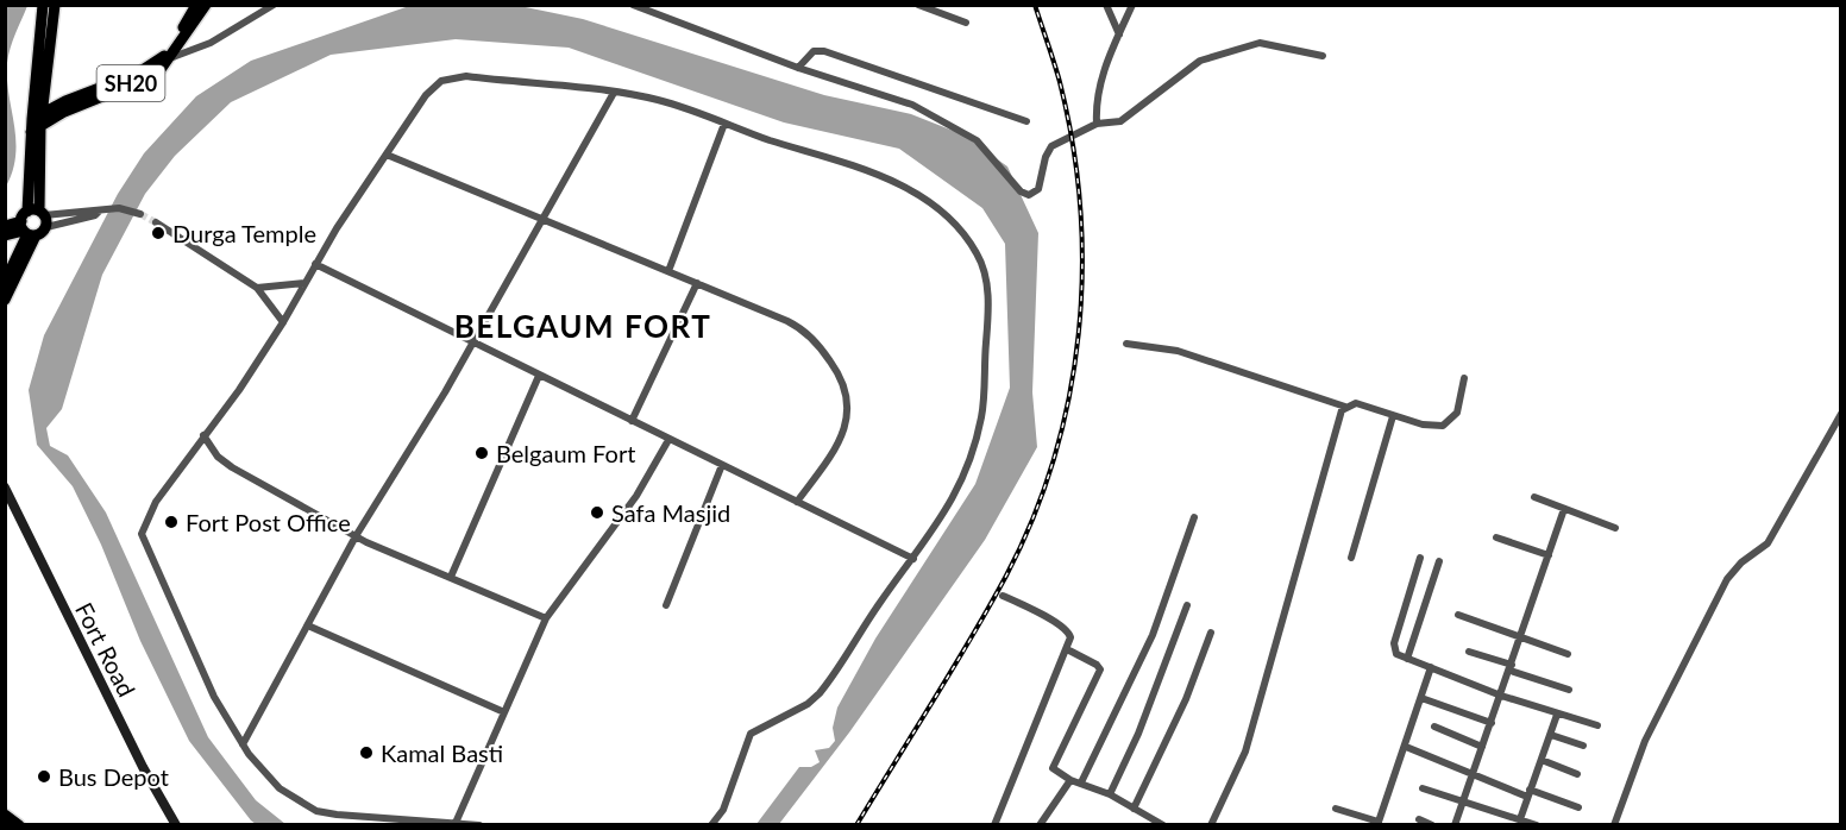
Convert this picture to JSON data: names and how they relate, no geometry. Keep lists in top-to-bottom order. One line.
{"streets":{"main road":["SH20","Fort Road"]},"districts":["BELGAUM FORT"],"places":["Durga Temple","Belgaum Fort","Safa Masjid","Fort Post Office","Kamal Basti","Bus Depot"]}
